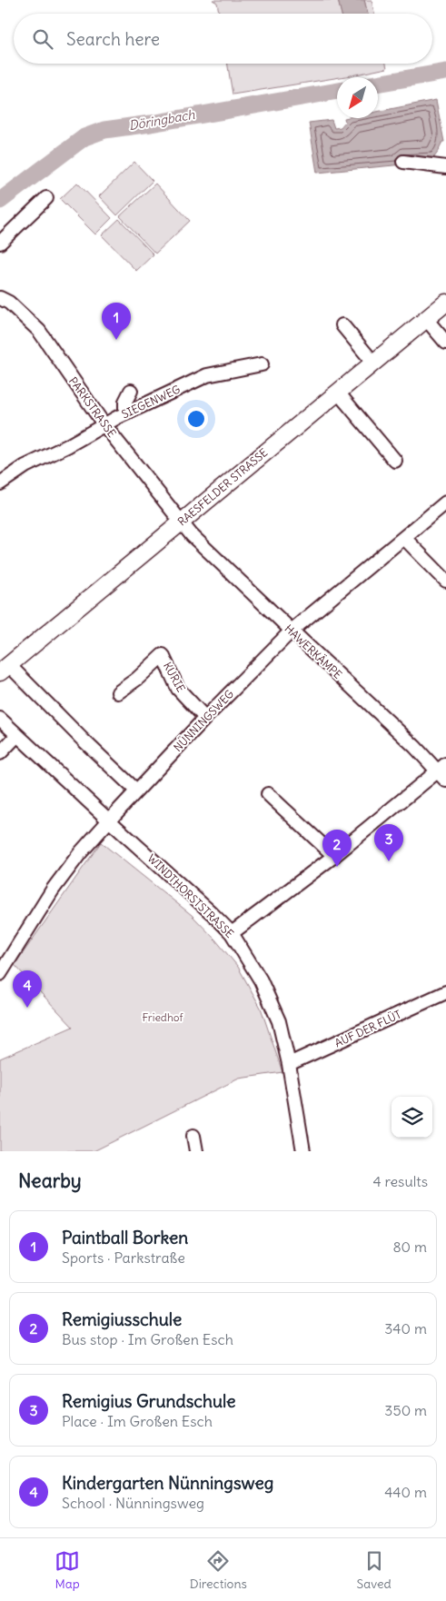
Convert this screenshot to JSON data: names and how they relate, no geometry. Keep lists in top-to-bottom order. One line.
{"streets":{"main road":["RAESFELDER STRASSE"],"street":["SIEGENWEG","PARKSTRASSE","HAWERKÄMPE","KURIE","NÜNNINGSWEG","WINDTHORSTSTRASSE","AUF DER FLÜT"]},"crossings":[["SIEGENWEG","PARKSTRASSE"],["PARKSTRASSE","RAESFELDER STRASSE"],["PARKSTRASSE","HAWERKÄMPE"],["RAESFELDER STRASSE","HAWERKÄMPE"],["HAWERKÄMPE","NÜNNINGSWEG"],["KURIE","NÜNNINGSWEG"],["NÜNNINGSWEG","WINDTHORSTSTRASSE"],["WINDTHORSTSTRASSE","AUF DER FLÜT"]],"water":["Döringbach"],"parks":["Friedhof"],"north":"bottom left","page":{"search":"Search here","pins":["1","3","2","4"],"heading":["Nearby","4 results"],"list":[{"mark":"1","name":"Paintball Borken","note":"Sports · Parkstraße","value":"80 m"},{"mark":"2","name":"Remigiusschule","note":"Bus stop · Im Großen Esch","value":"340 m"},{"mark":"3","name":"Remigius Grundschule","note":"Place · Im Großen Esch","value":"350 m"},{"mark":"4","name":"Kindergarten Nünningsweg","note":"School · Nünningsweg","value":"440 m"}],"nav":["Map","Directions","Saved"]}}
